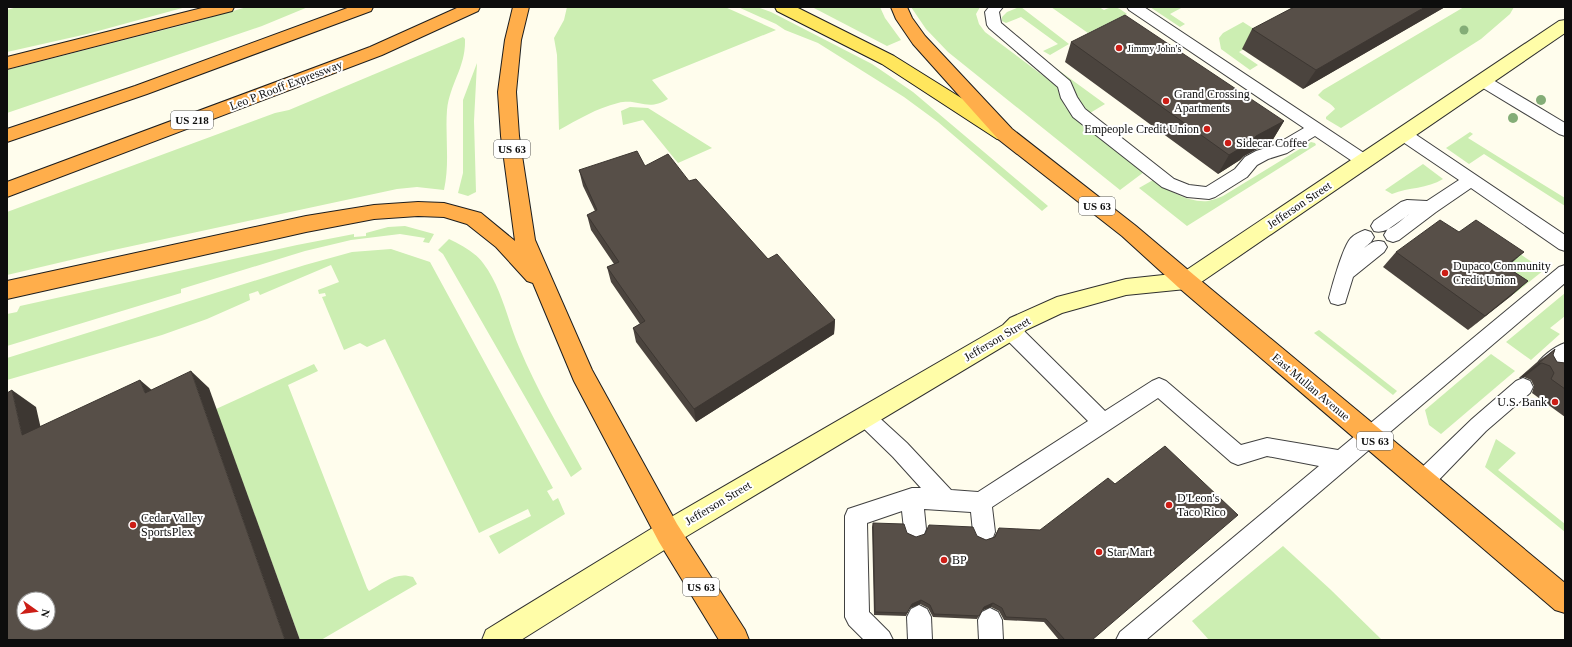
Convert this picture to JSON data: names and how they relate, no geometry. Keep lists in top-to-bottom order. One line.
{"streets":{"highway":["Leo P Rooff Expressway","US 218","US 63","East Mullan Avenue"],"main road":["Jefferson Street"]},"crossings":[["US 63","Jefferson Street"],["US 63","East Mullan Avenue"],["Jefferson Street","East Mullan Avenue"]],"places":["Jimmy John's","Grand Crossing Apartments","Empeople Credit Union","Sidecar Coffee","Dupaco Community Credit Union","U.S. Bank","D'Leon's Taco Rico","Cedar Valley SportsPlex","Star Mart","BP"],"north":"right"}
